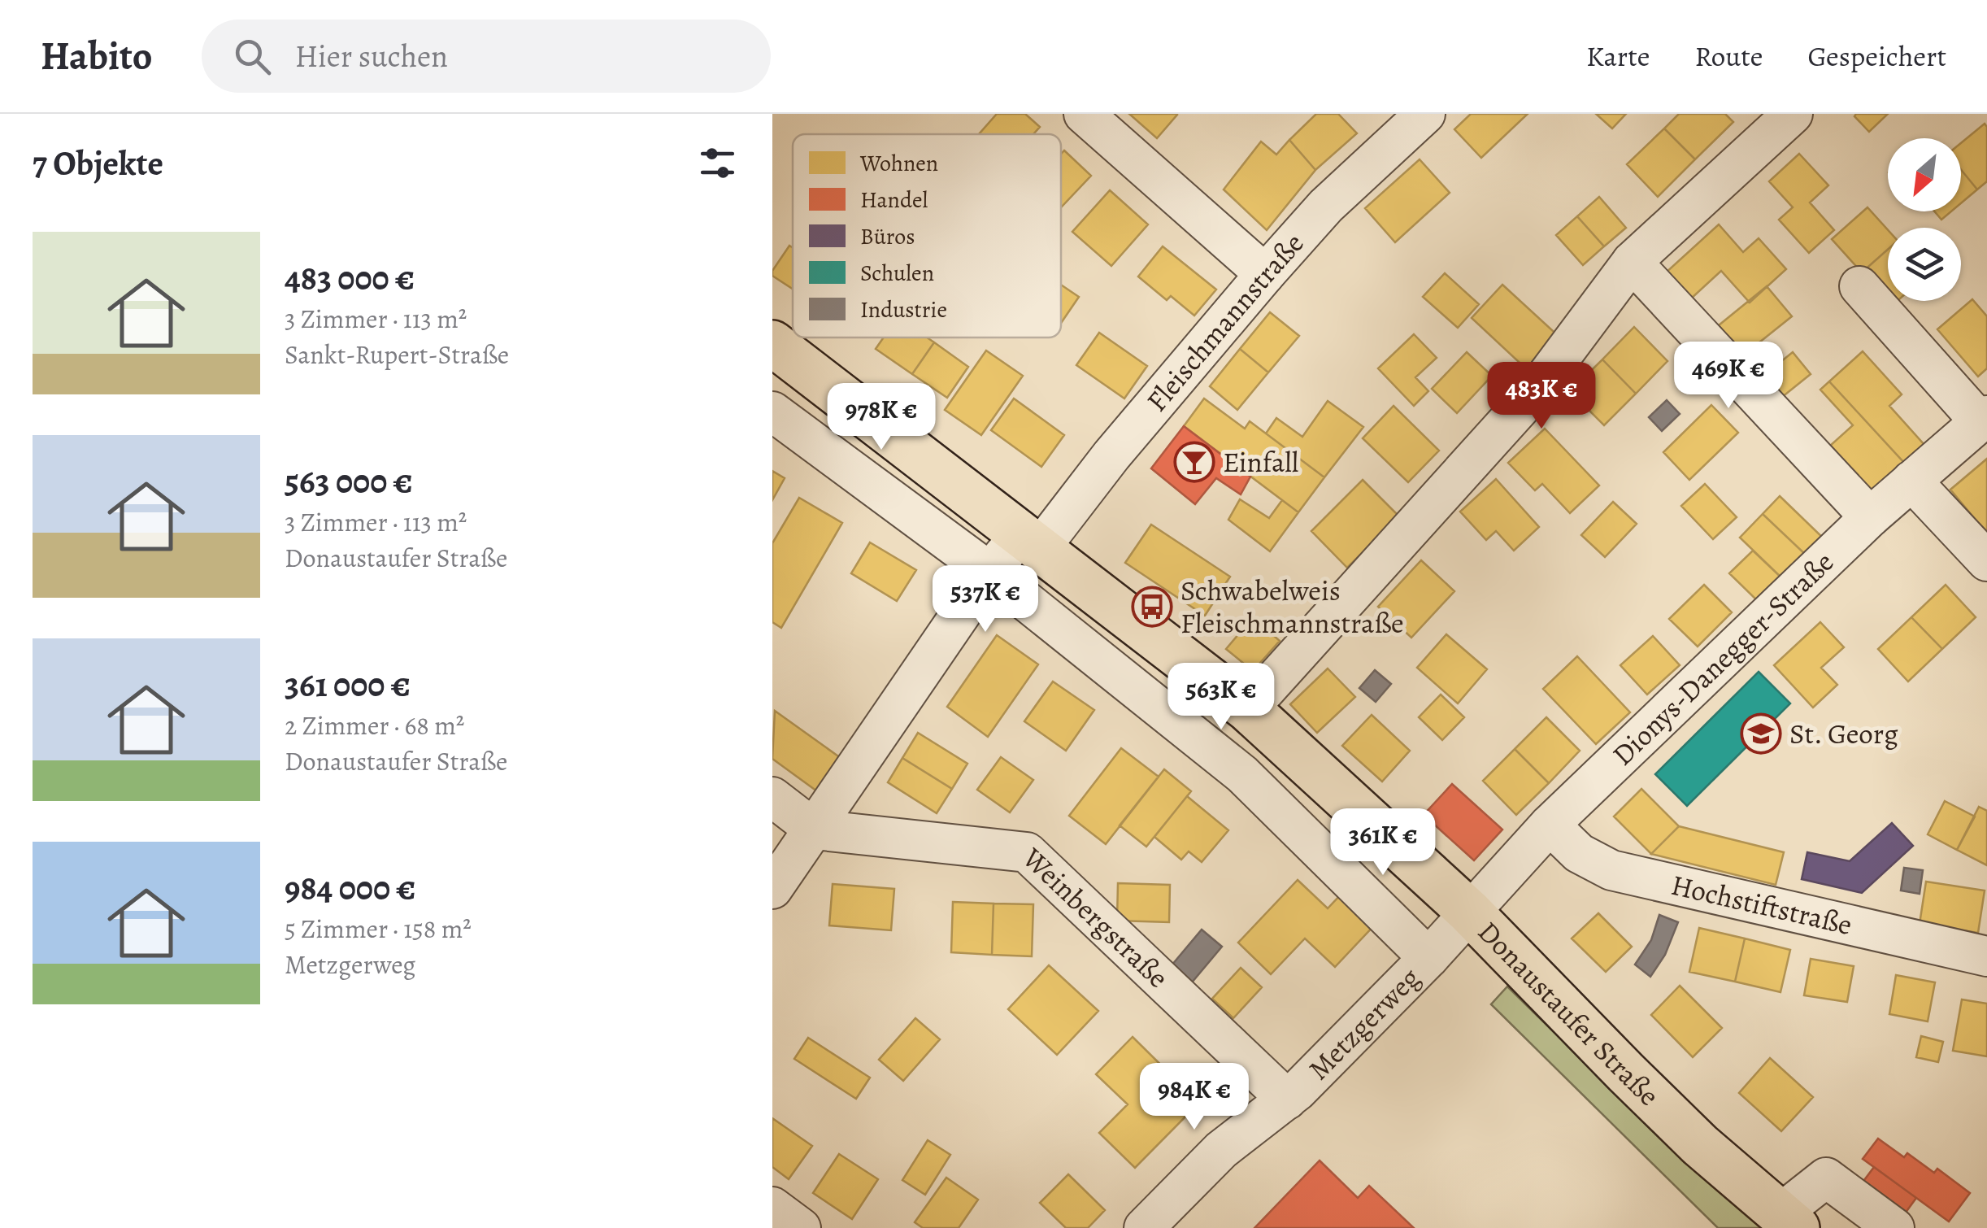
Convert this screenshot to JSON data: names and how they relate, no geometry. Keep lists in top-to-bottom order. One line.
{"streets":{"main road":["Donaustaufer Straße"],"street":["Fleischmannstraße","Dionys-Danegger-Straße","Hochstiftstraße","Weinbergstraße","Metzgerweg"]},"crossings":[["Fleischmannstraße","Donaustaufer Straße"],["Dionys-Danegger-Straße","Hochstiftstraße"],["Dionys-Danegger-Straße","Donaustaufer Straße"],["Dionys-Danegger-Straße","Metzgerweg"],["Weinbergstraße","Metzgerweg"],["Donaustaufer Straße","Metzgerweg"]],"places":{"bar":["Einfall"],"bus stop":["Schwabelweis Fleischmannstraße"],"school or university":["St. Georg"]},"legend":["Wohnen","Handel","Büros","Schulen","Industrie"],"north":"bottom left","page":{"header":"Habito","search":"Hier suchen","nav":["Karte","Route","Gespeichert"],"heading":"7 Objekte","list":[{"name":"483 000 €","note":"3 Zimmer · 113 m² · Sankt-Rupert-Straße"},{"name":"563 000 €","note":"3 Zimmer · 113 m² · Donaustaufer Straße"},{"name":"361 000 €","note":"2 Zimmer · 68 m² · Donaustaufer Straße"},{"name":"984 000 €","note":"5 Zimmer · 158 m² · Metzgerweg"}],"price":["469K €","483K €","978K €","537K €","563K €","361K €","984K €"]}}
